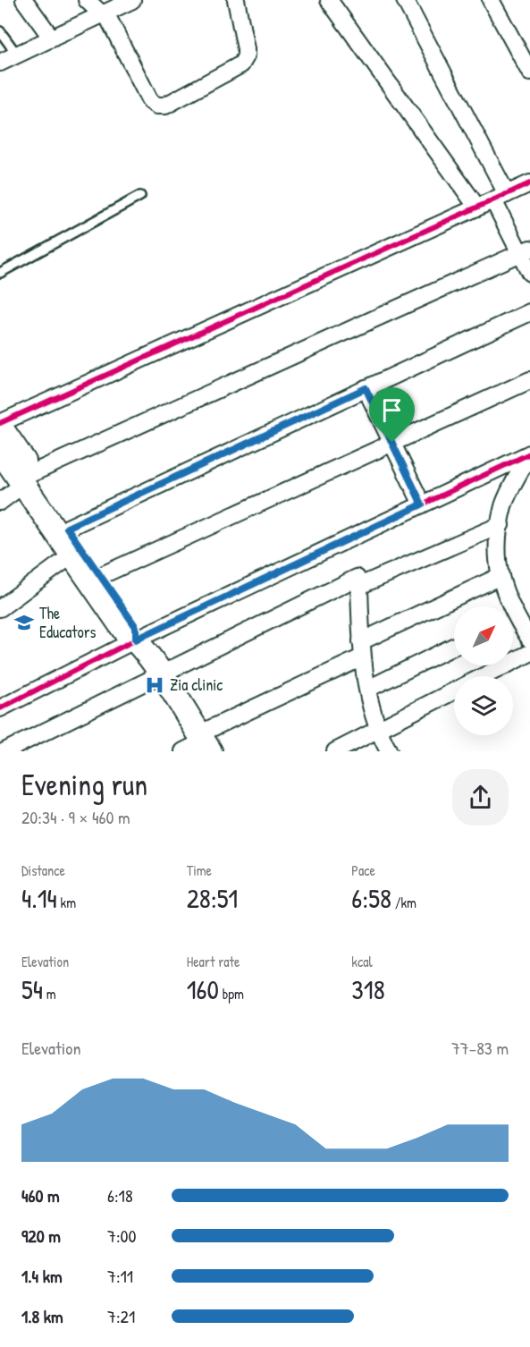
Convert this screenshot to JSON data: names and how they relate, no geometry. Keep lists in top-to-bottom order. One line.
{"places":{"school or university":["The Educators"],"hospital":["Zia clinic"]},"north":"top right","page":{"heading":["Evening run","20:34 · 9 × 460 m"],"stats":[["Distance","4.14 km"],["Time","28:51"],["Pace","6:58 /km"],["Elevation","54 m"],["Heart rate","160 bpm"],["kcal","318"]],"chart":["Elevation","77–83 m"],"list":[{"name":"460 m","note":"6:18"},{"name":"920 m","note":"7:00"},{"name":"1.4 km","note":"7:11"},{"name":"1.8 km","note":"7:21"}]}}
